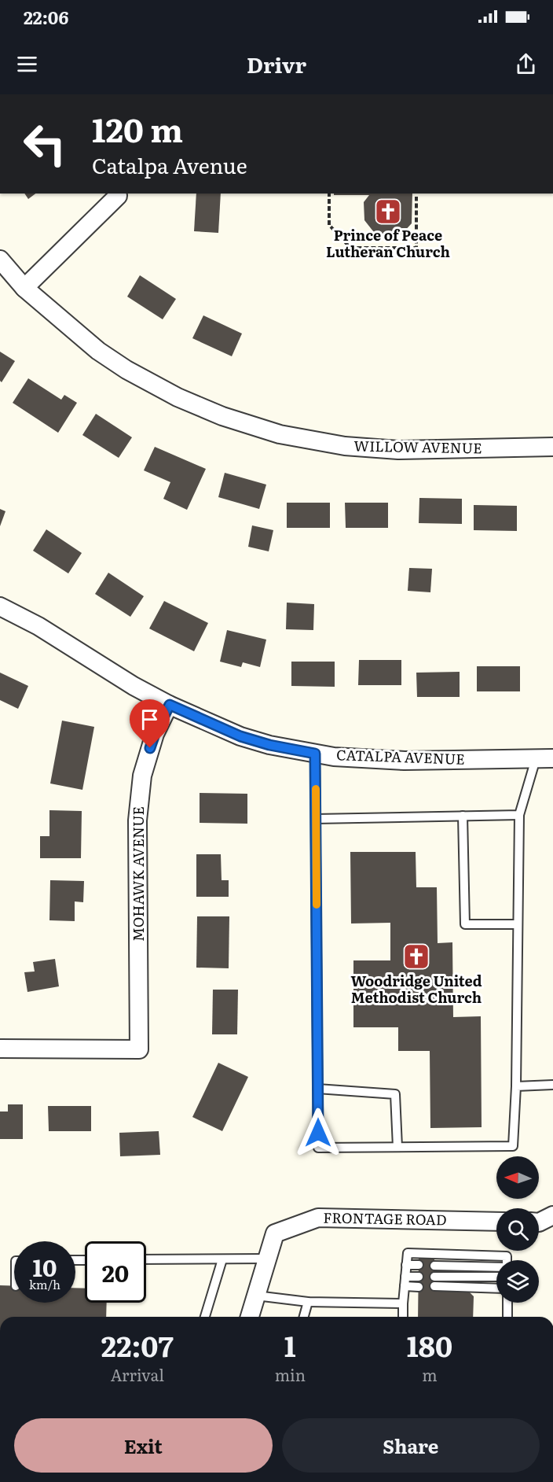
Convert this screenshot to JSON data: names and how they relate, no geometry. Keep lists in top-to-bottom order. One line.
{"streets":{"street":["WILLOW AVENUE","CATALPA AVENUE","MOHAWK AVENUE","FRONTAGE ROAD"]},"crossings":[["CATALPA AVENUE","MOHAWK AVENUE"]],"places":{"church":["Prince of Peace Lutheran Church","Woodridge United Methodist Church"]},"north":"left","page":{"status":"22:06","header":"Drivr","turn":["120 m","Catalpa Avenue"],"speed":"10 km/h","limit":"20","eta":["22:07","Arrival","1","min","180","m"],"buttons":["Exit","Share"]}}
